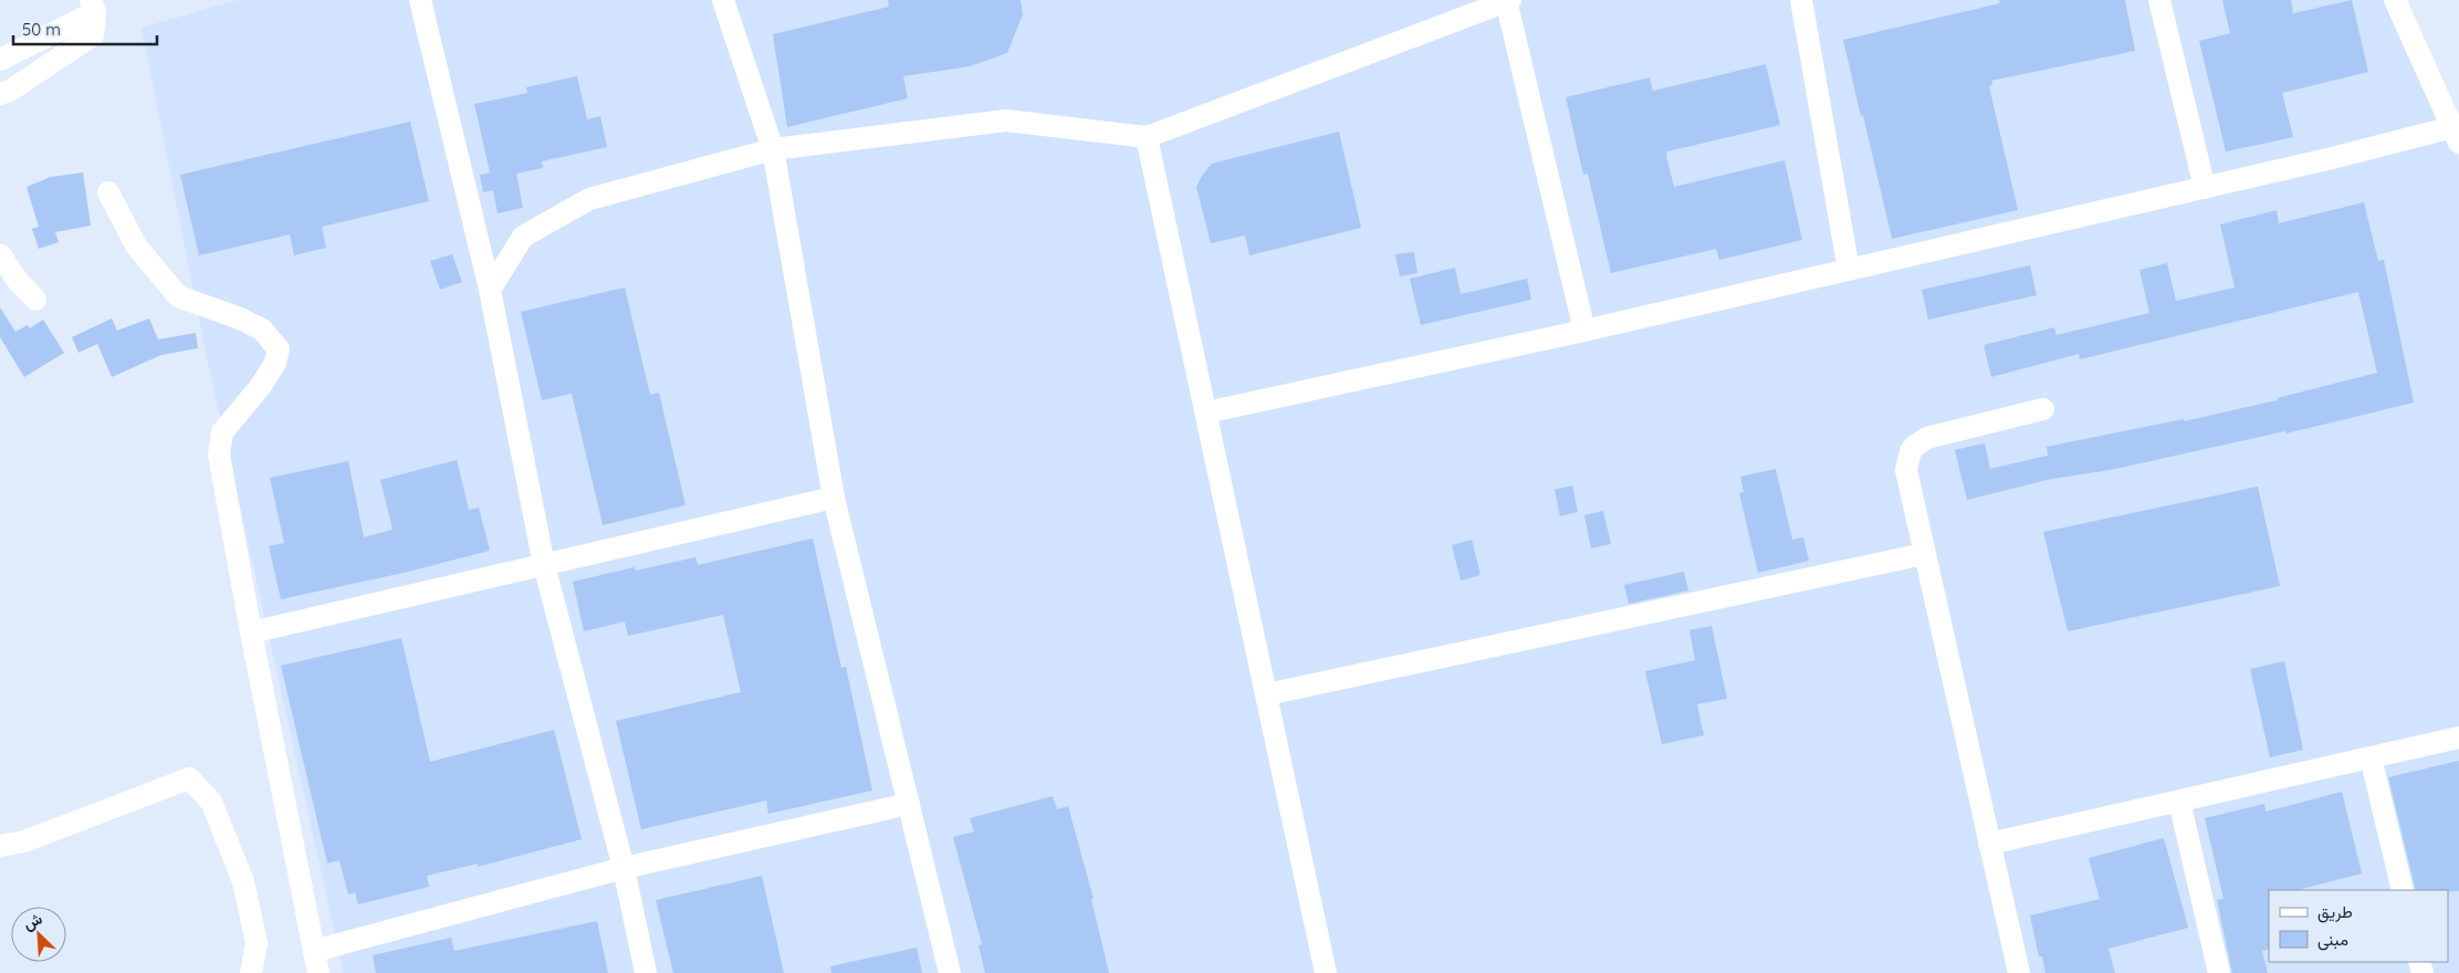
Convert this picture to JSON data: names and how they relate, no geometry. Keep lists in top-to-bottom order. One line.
{"legend":["طريق","مبنى"],"scale_bar":"50 m","north":"top left"}
